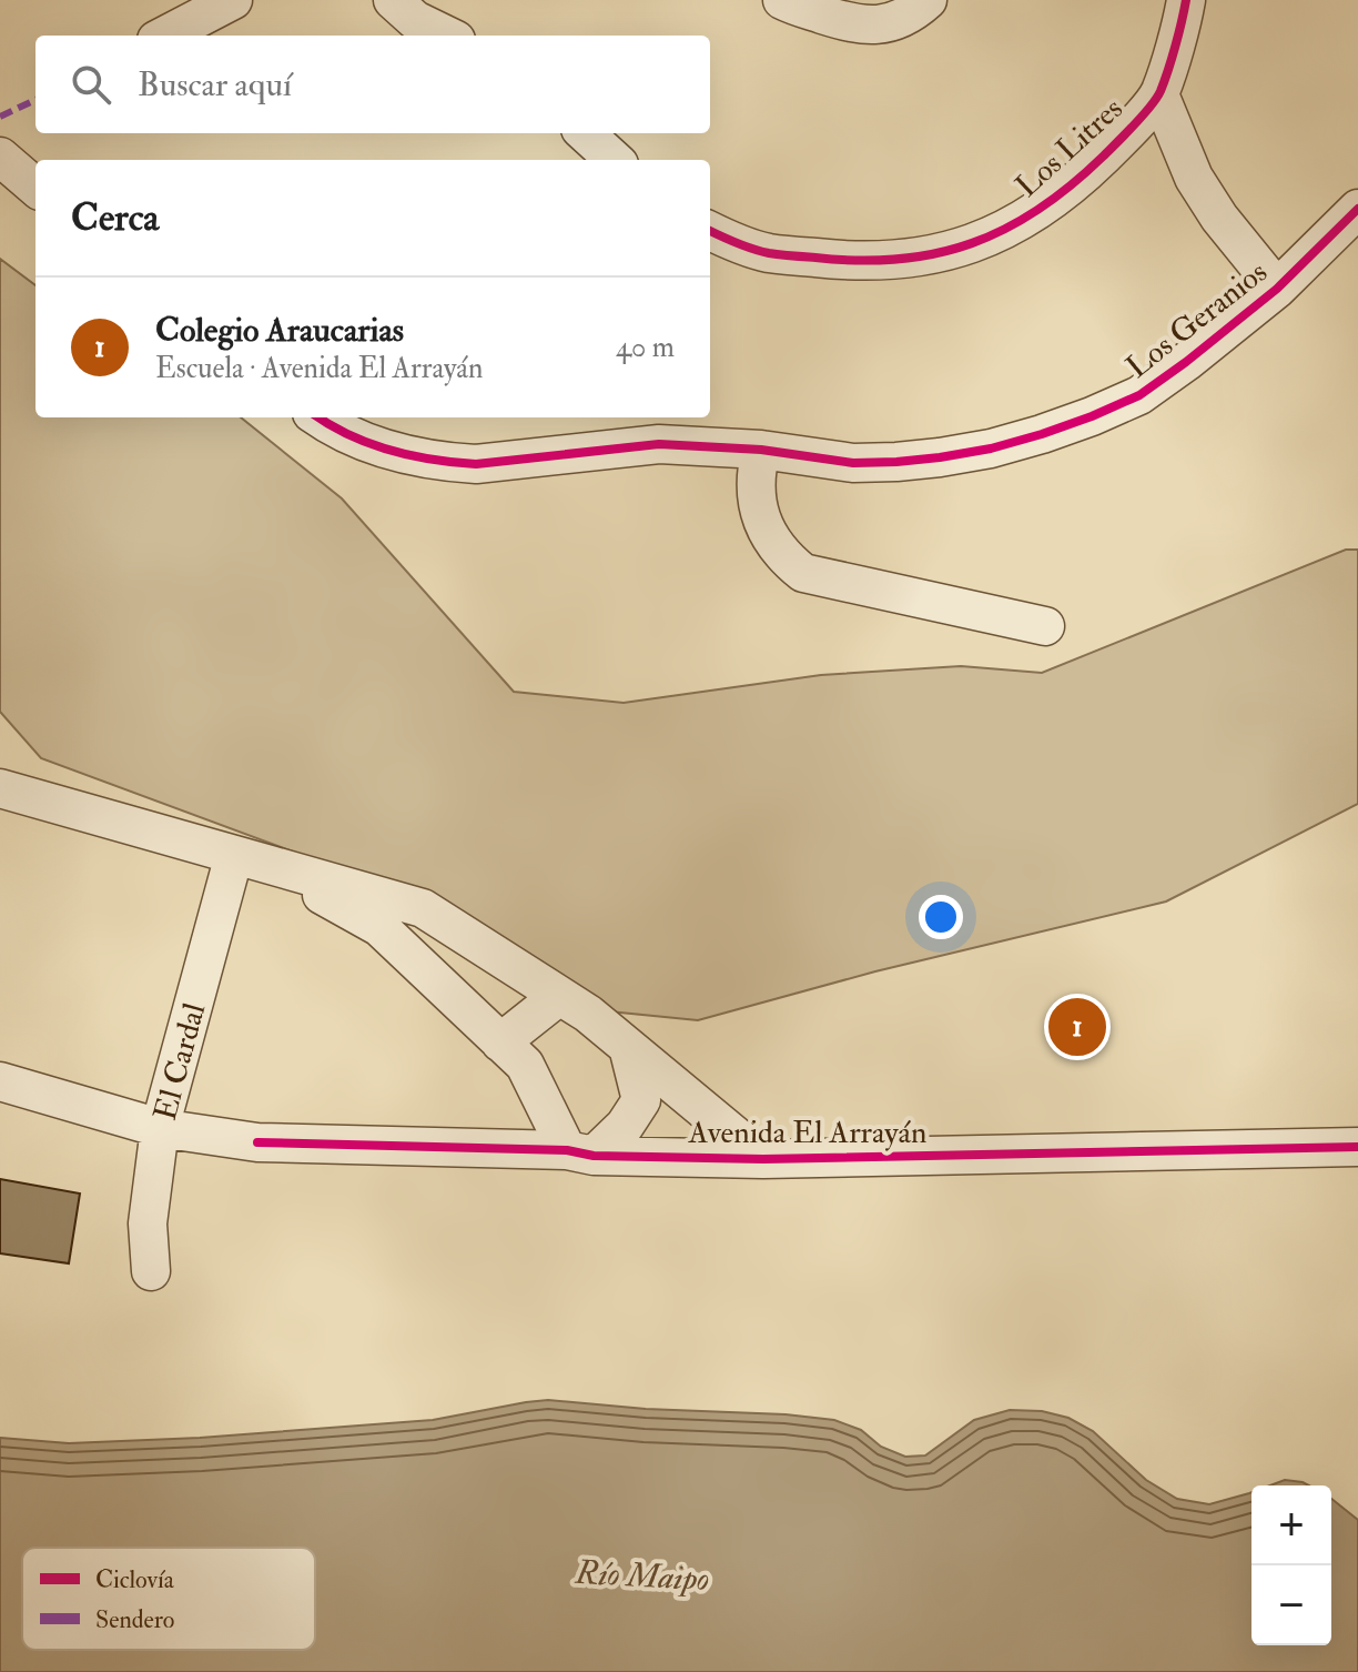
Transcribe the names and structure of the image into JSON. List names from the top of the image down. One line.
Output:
{"streets":{"street":["Los Litres","Los Geranios","El Cardal","Avenida El Arrayán"]},"crossings":[["El Cardal","Avenida El Arrayán"]],"water":["Río Maipo"],"legend":["Ciclovía","Sendero"],"page":{"search":"Buscar aquí","heading":"Cerca","list":[{"mark":"1","name":"Colegio Araucarias","note":"Escuela · Avenida El Arrayán","value":"40 m"}],"pins":"1","map_buttons":["+","−"]}}
